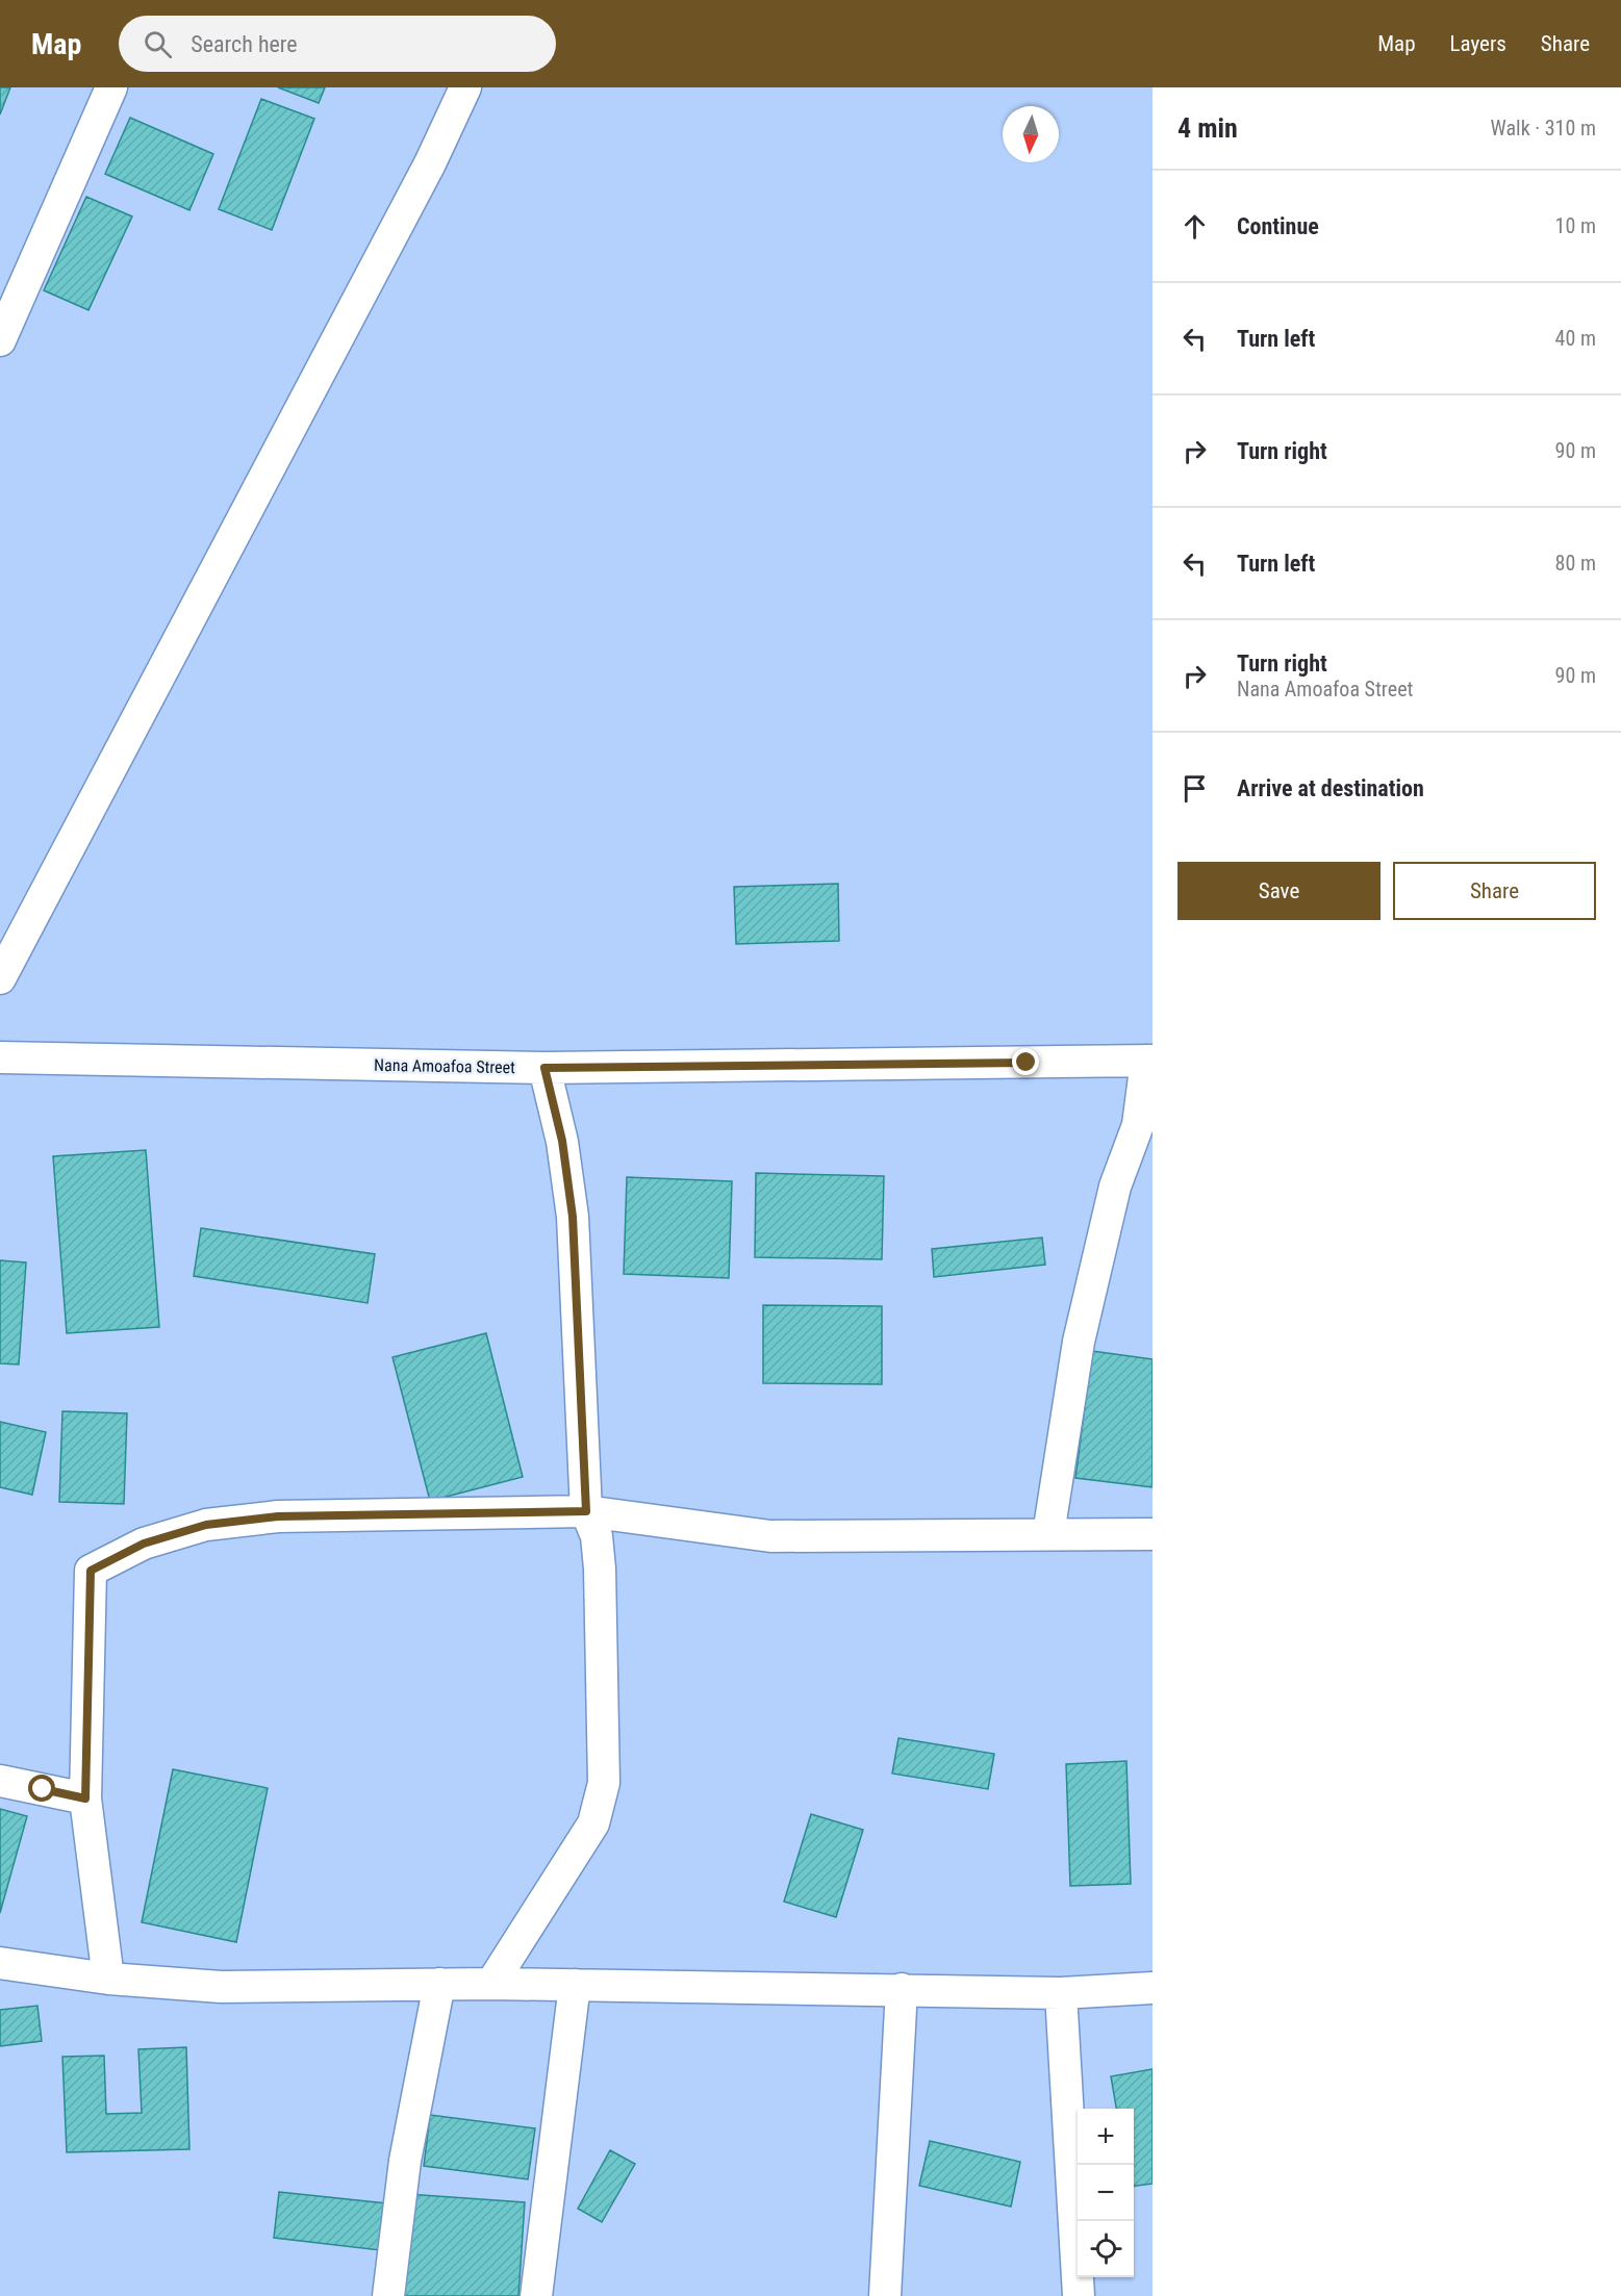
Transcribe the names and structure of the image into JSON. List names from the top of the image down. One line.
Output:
{"streets":{"street":["Nana Amoafoa Street"]},"north":"bottom","page":{"header":"Map","search":"Search here","nav":["Map","Layers","Share"],"heading":["4 min","Walk · 310 m"],"list":[["Continue","10 m"],["Turn left","40 m"],["Turn right","90 m"],["Turn left","80 m"],["Turn right","Nana Amoafoa Street","90 m"],"Arrive at destination"],"buttons":["Save","Share"],"map_buttons":["+","−"]}}
